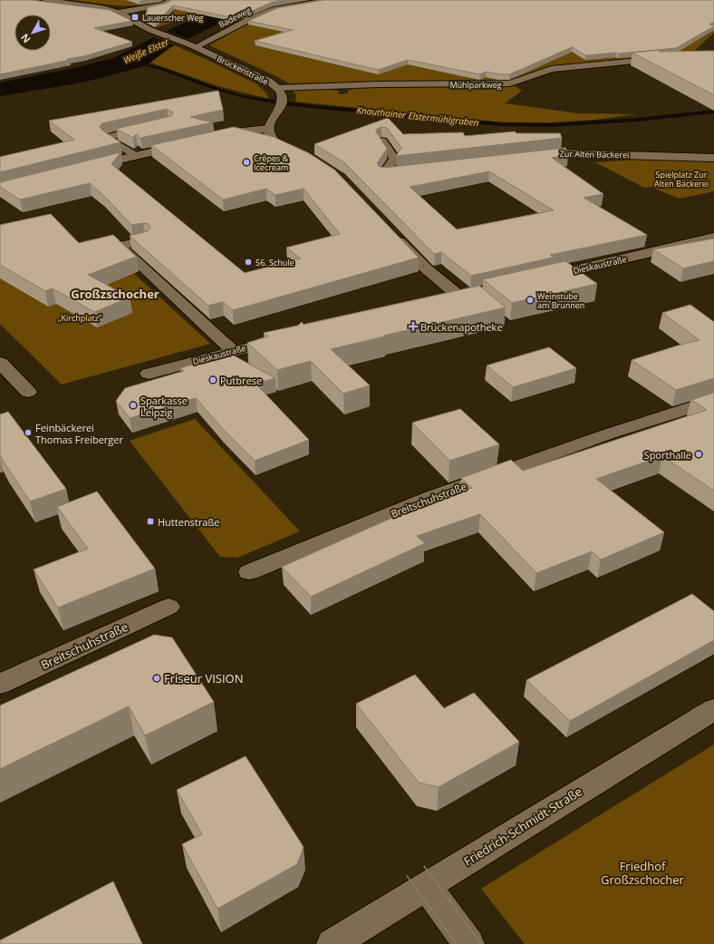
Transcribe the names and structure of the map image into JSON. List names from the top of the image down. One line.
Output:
{"streets":{"street":["Brückenstraße","Mühlparkweg","Zur Alten Bäckerei","Dieskaustraße","Breitschuhstraße","Friedrich-Schmidt-Straße"],"lane":["Badeweg"]},"crossings":[["Badeweg","Brückenstraße"],["Brückenstraße","Mühlparkweg"]],"districts":["Großzschocher"],"water":["Weiße Elster","Knauthainer Elstermühlgraben"],"parks":["Spielplatz Zur Alten Bäckerei","„Kirchplatz“","Friedhof Großzschocher"],"places":{"transit":["Lauerscher Weg","Huttenstraße"],"other":["Crêpes & Icecream","56. Schule","Weinstube am Brunnen","Putbrese","Sparkasse Leipzig","Feinbäckerei Thomas Freiberger","Sporthalle","Friseur VISION"],"health":["Brückenapotheke"]},"north":"bottom left"}
